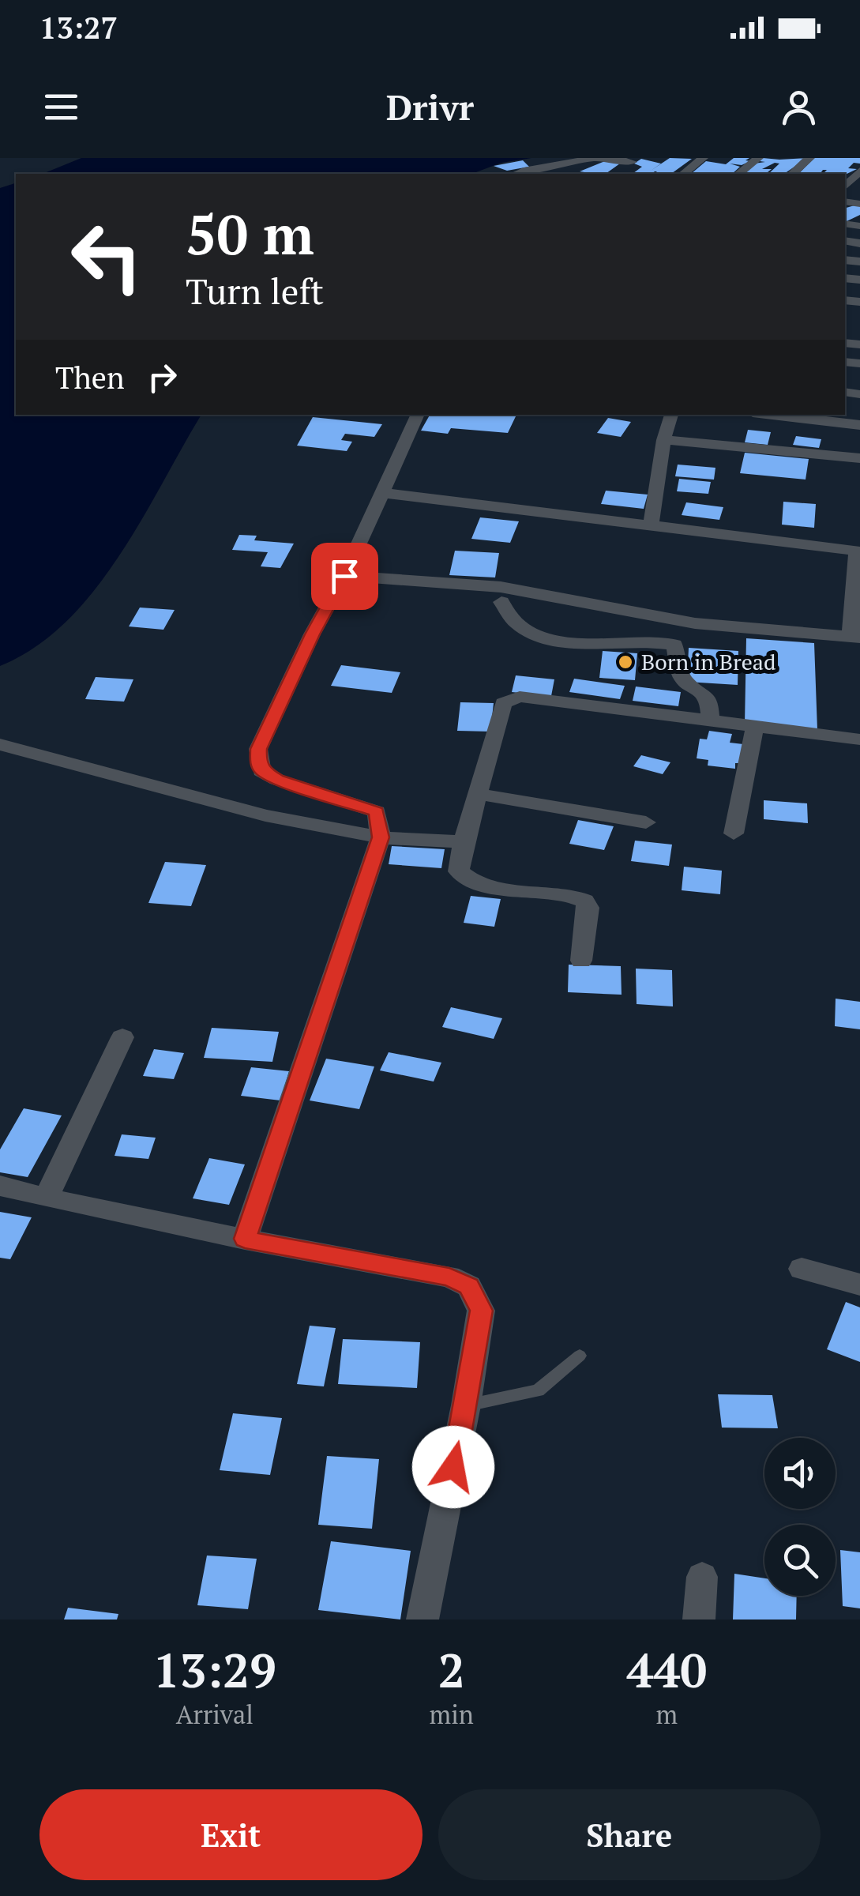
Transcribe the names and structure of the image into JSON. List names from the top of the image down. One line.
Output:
{"places":["Born in Bread"],"page":{"status":"13:27","header":"Drivr","turn":["50 m","Turn left"],"then":"Then","eta":["13:29","Arrival","2","min","440","m"],"buttons":["Exit","Share"]}}
